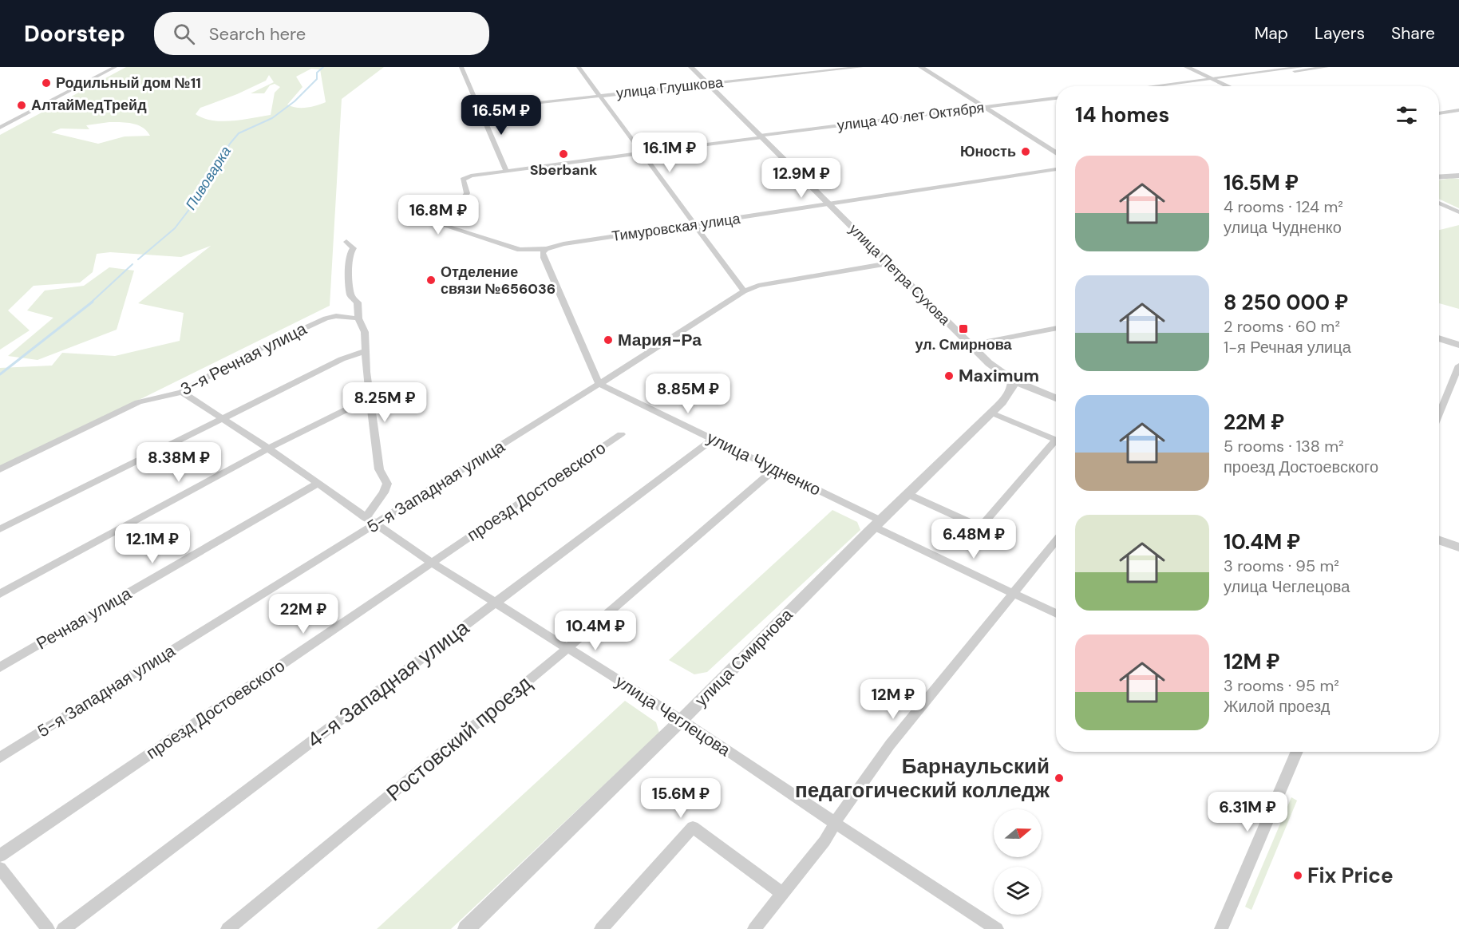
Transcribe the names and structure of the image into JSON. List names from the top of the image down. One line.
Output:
{"streets":{"street":["улица Глушкова","улица 40 лет Октября","Тимуровская улица","улица Петра Сухова","3-я Речная улица","улица Чудненко","5-я Западная улица","проезд Достоевского","Речная улица","улица Смирнова","4-я Западная улица","улица Чеглецова","Ростовский проезд"]},"crossings":[["улица Глушкова","улица Петра Сухова"],["улица 40 лет Октября","Тимуровская улица"],["улица 40 лет Октября","улица Петра Сухова"],["Тимуровская улица","улица Петра Сухова"],["улица Петра Сухова","5-я Западная улица"],["улица Петра Сухова","улица Смирнова"],["3-я Речная улица","улица Чеглецова"],["улица Чудненко","5-я Западная улица"],["улица Чудненко","улица Смирнова"],["улица Чудненко","4-я Западная улица"],["улица Чудненко","Ростовский проезд"],["5-я Западная улица","улица Чеглецова"],["проезд Достоевского","улица Чеглецова"],["Речная улица","улица Чеглецова"],["улица Смирнова","улица Чеглецова"],["4-я Западная улица","улица Чеглецова"],["улица Чеглецова","Ростовский проезд"]],"water":["Пивоварка"],"places":{"other":["Родильный дом №11","АлтайМедТрейд","Юность","Sberbank","Отделение связи №656036","Мария-Ра","Maximum","Барнаульский педагогический колледж","Fix Price"],"transit":["ул. Смирнова"]},"north":"right","page":{"header":"Doorstep","search":"Search here","nav":["Map","Layers","Share"],"heading":"14 homes","price":["16.5M ₽","16.1M ₽","12.9M ₽","16.8M ₽","8.85M ₽","8.25M ₽","8.38M ₽","6.48M ₽","12.1M ₽","22M ₽","10.4M ₽","12M ₽","15.6M ₽","6.31M ₽"],"list":[{"name":"16.5M ₽","note":"4 rooms · 124 m² · улица Чудненко"},{"name":"8 250 000 ₽","note":"2 rooms · 60 m² · 1-я Речная улица"},{"name":"22M ₽","note":"5 rooms · 138 m² · проезд Достоевского"},{"name":"10.4M ₽","note":"3 rooms · 95 m² · улица Чеглецова"},{"name":"12M ₽","note":"3 rooms · 95 m² · Жилой проезд"}]}}
